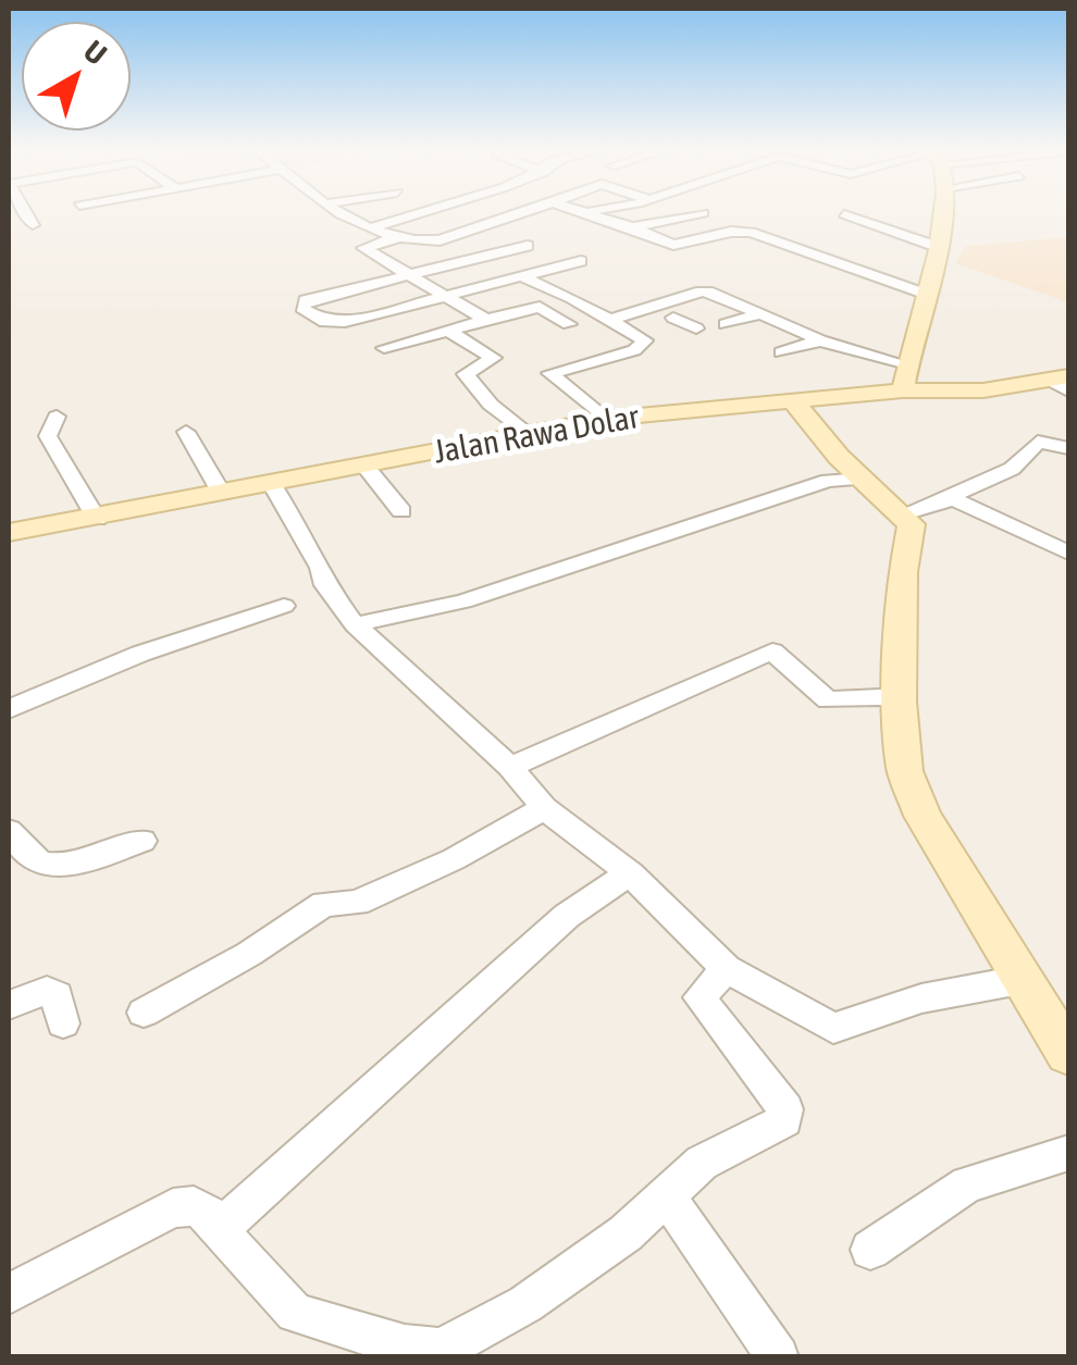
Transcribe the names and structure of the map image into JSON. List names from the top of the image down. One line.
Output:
{"streets":{"street":["Jalan Rawa Dolar"]},"north":"top right"}
